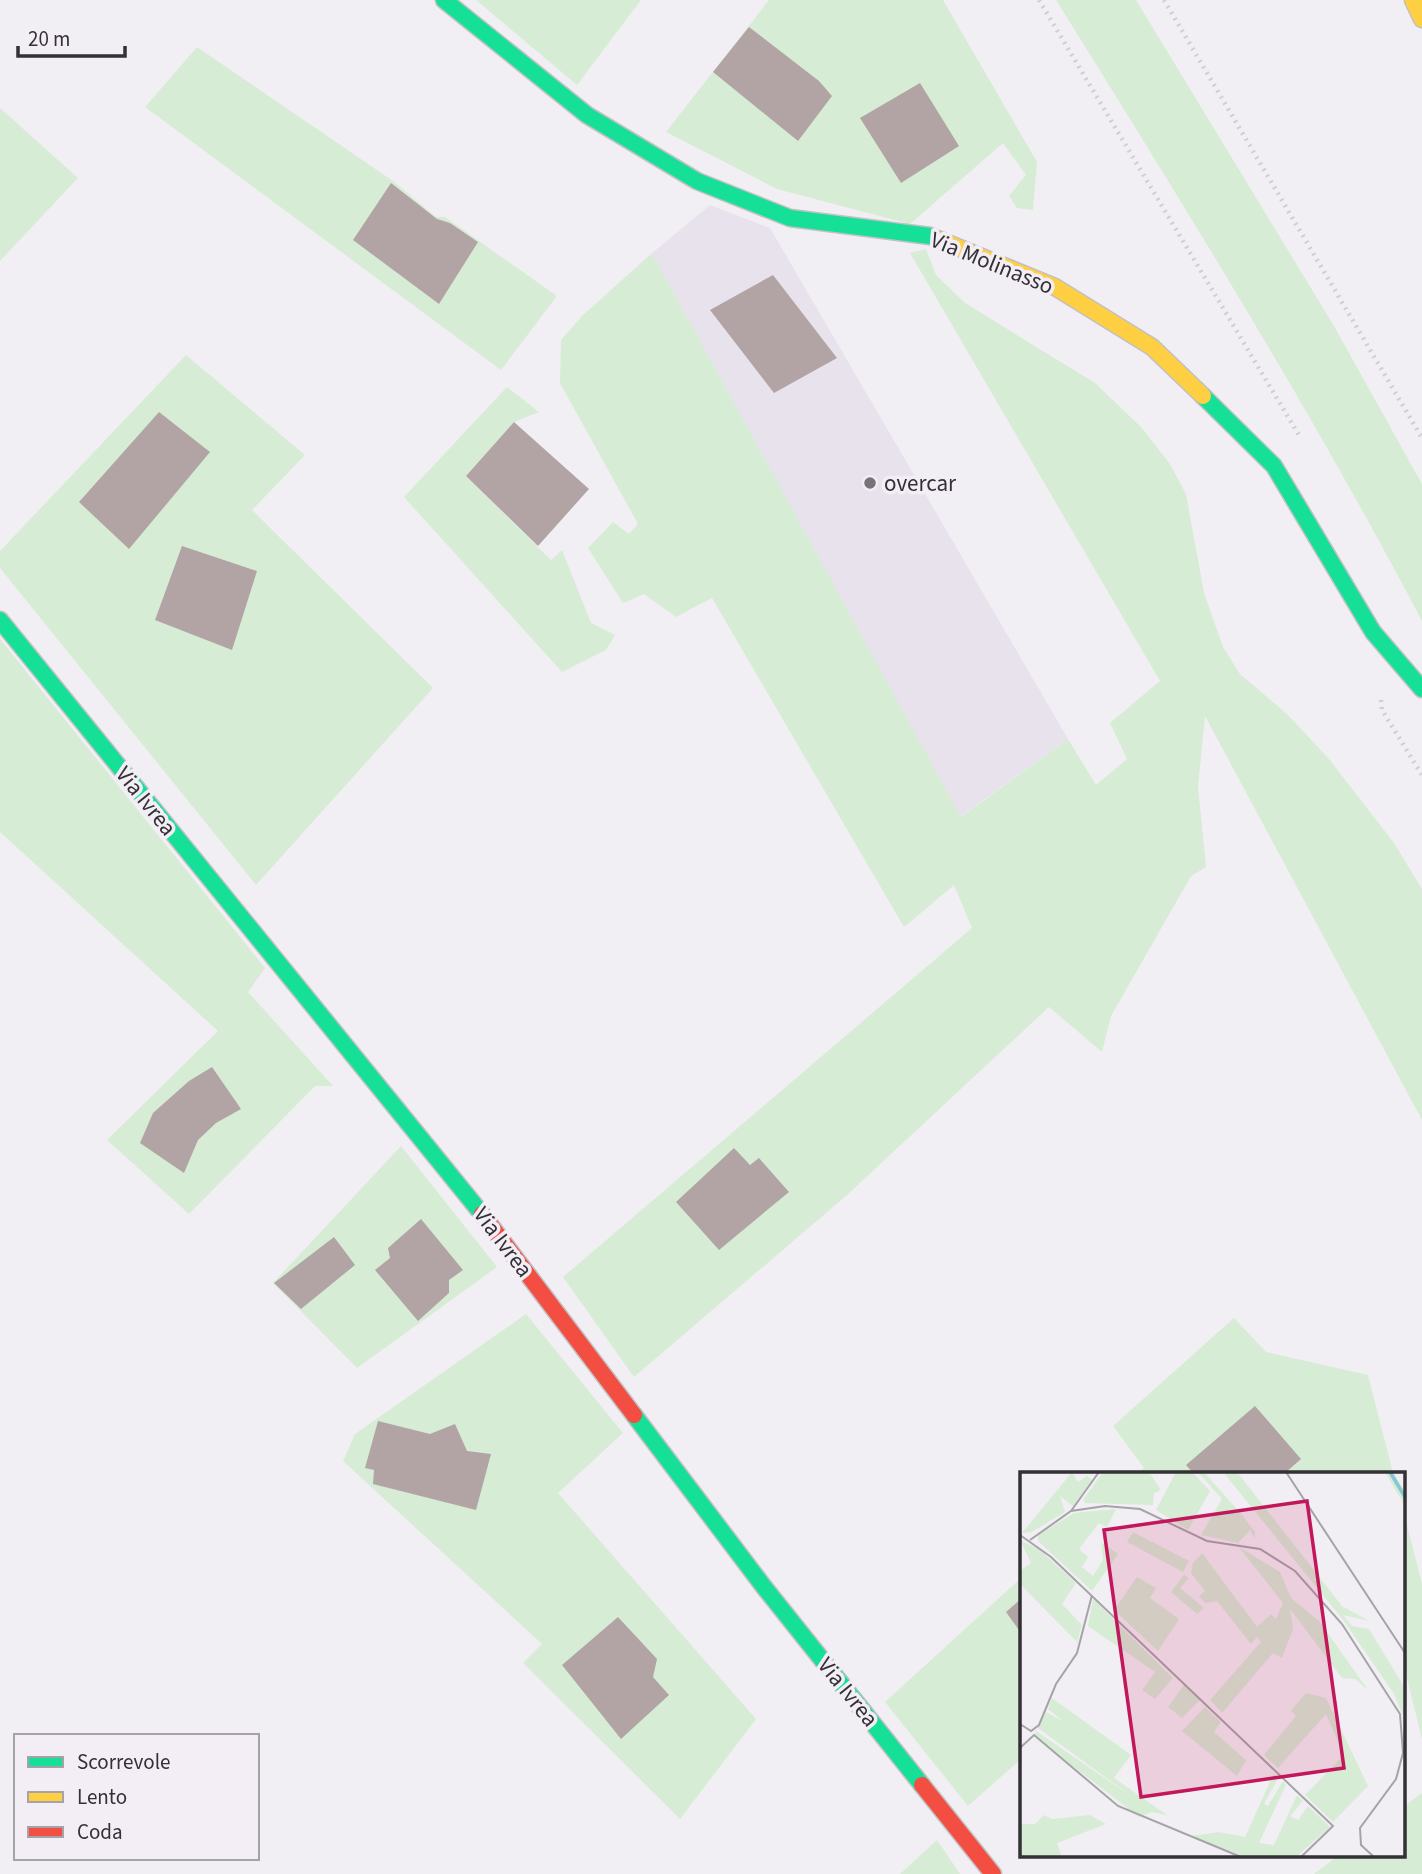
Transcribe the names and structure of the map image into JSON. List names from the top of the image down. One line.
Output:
{"streets":{"street":["Via Molinasso","Via Ivrea"]},"places":["overcar"],"legend":["Scorrevole","Lento","Coda"],"scale_bar":"20 m"}
